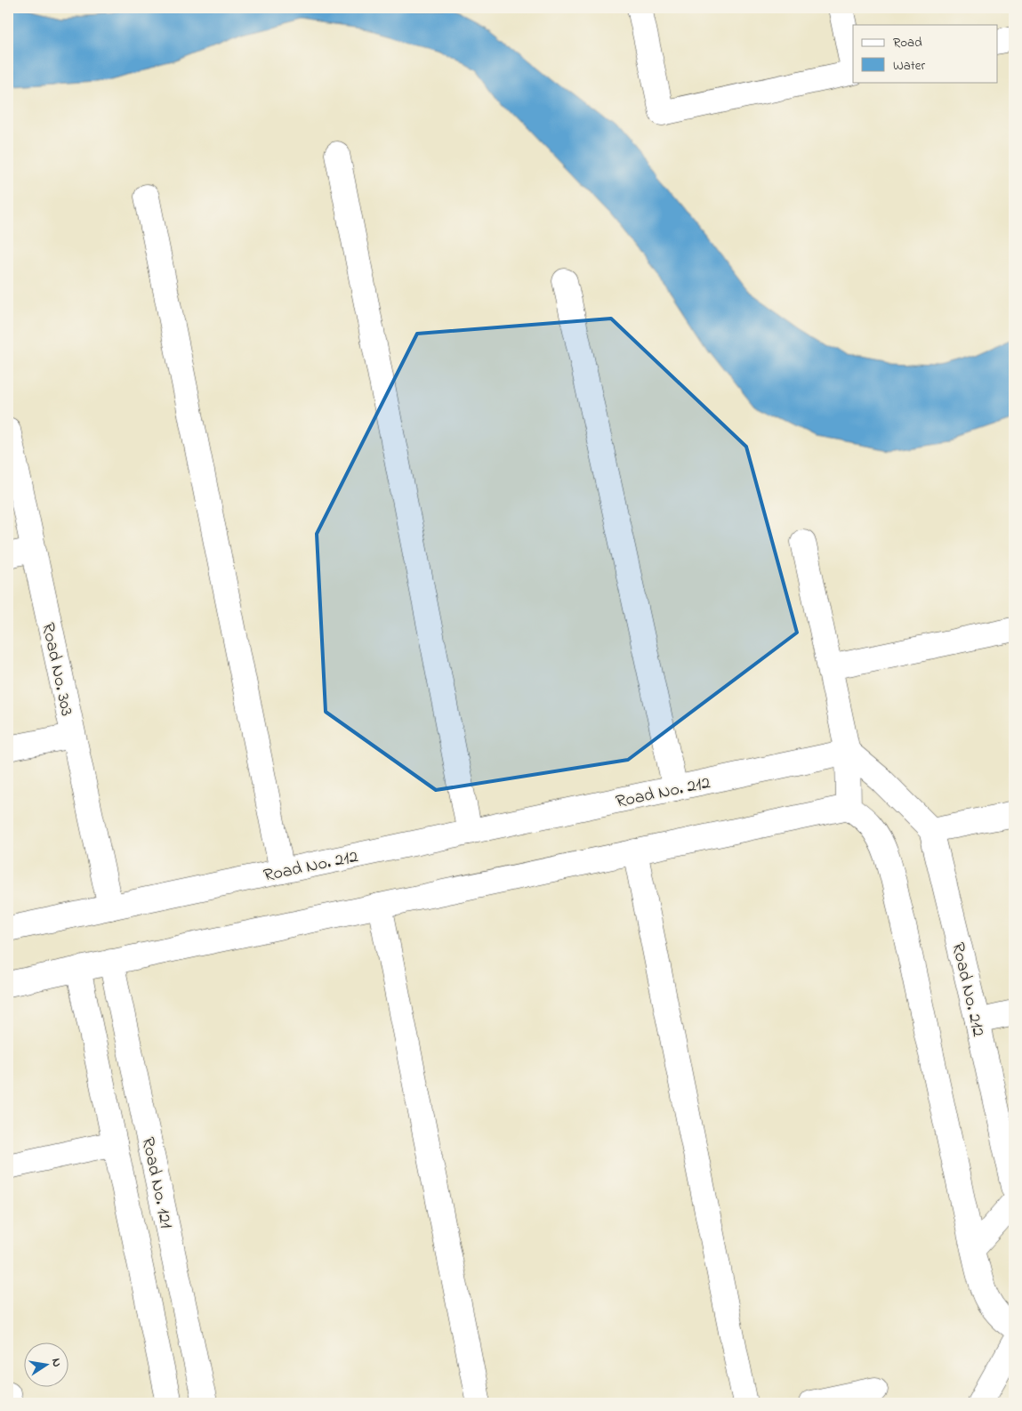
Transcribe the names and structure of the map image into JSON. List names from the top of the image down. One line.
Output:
{"streets":{"street":["Road No. 303","Road No. 212","Road No. 121"]},"crossings":[["Road No. 303","Road No. 212"]],"legend":["Road","Water"],"north":"right"}
